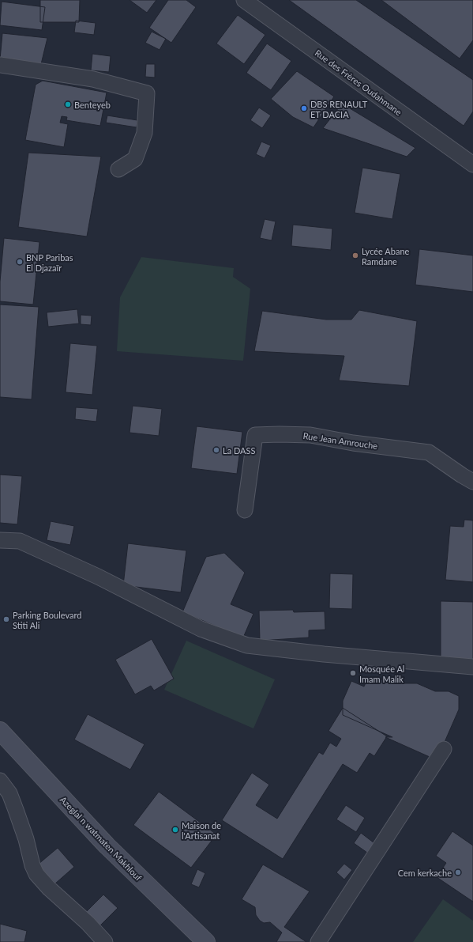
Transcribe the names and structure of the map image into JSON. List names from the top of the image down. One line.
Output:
{"streets":{"main road":["Azeglal n watmaten Makhlouf"],"street":["Rue des Frères Oudahmane","Rue Jean Amrouche"]},"places":["Benteyeb","DBS RENAULT ET DACIA","Lycée Abane Ramdane","BNP Paribas El Djazaïr","La DASS","Parking Boulevard Stiti Ali","Mosquée Al Imam Malik","Maison de l'Artisanat","Cem kerkache"]}
